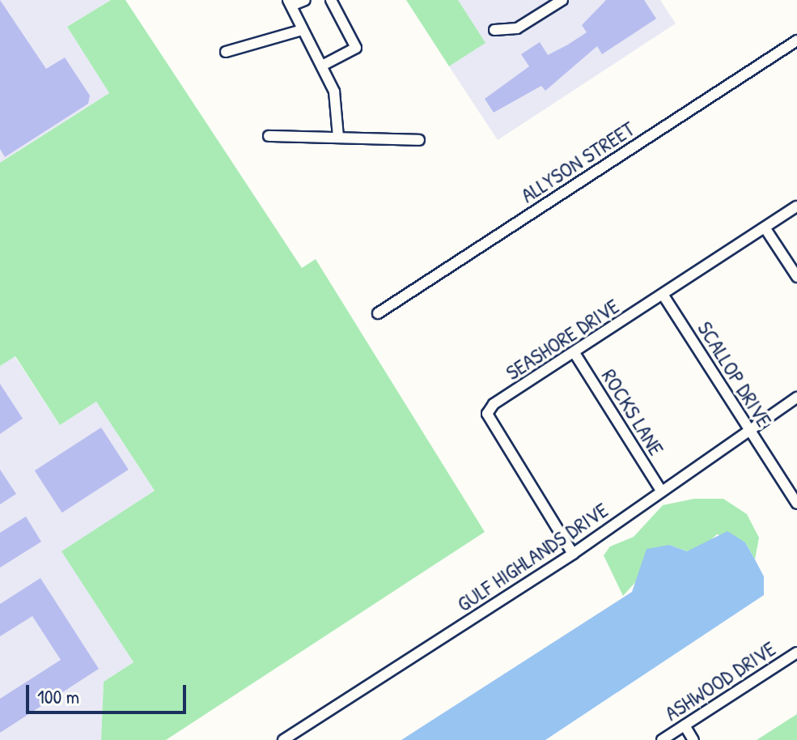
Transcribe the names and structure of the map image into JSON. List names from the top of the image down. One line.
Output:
{"streets":{"street":["ALLYSON STREET","SEASHORE DRIVE","SCALLOP DRIVE","ROCKS LANE","GULF HIGHLANDS DRIVE","ASHWOOD DRIVE"]},"crossings":[["SEASHORE DRIVE","SCALLOP DRIVE"],["SEASHORE DRIVE","ROCKS LANE"],["SEASHORE DRIVE","GULF HIGHLANDS DRIVE"],["SCALLOP DRIVE","GULF HIGHLANDS DRIVE"],["ROCKS LANE","GULF HIGHLANDS DRIVE"]],"scale_bar":"100 m"}
